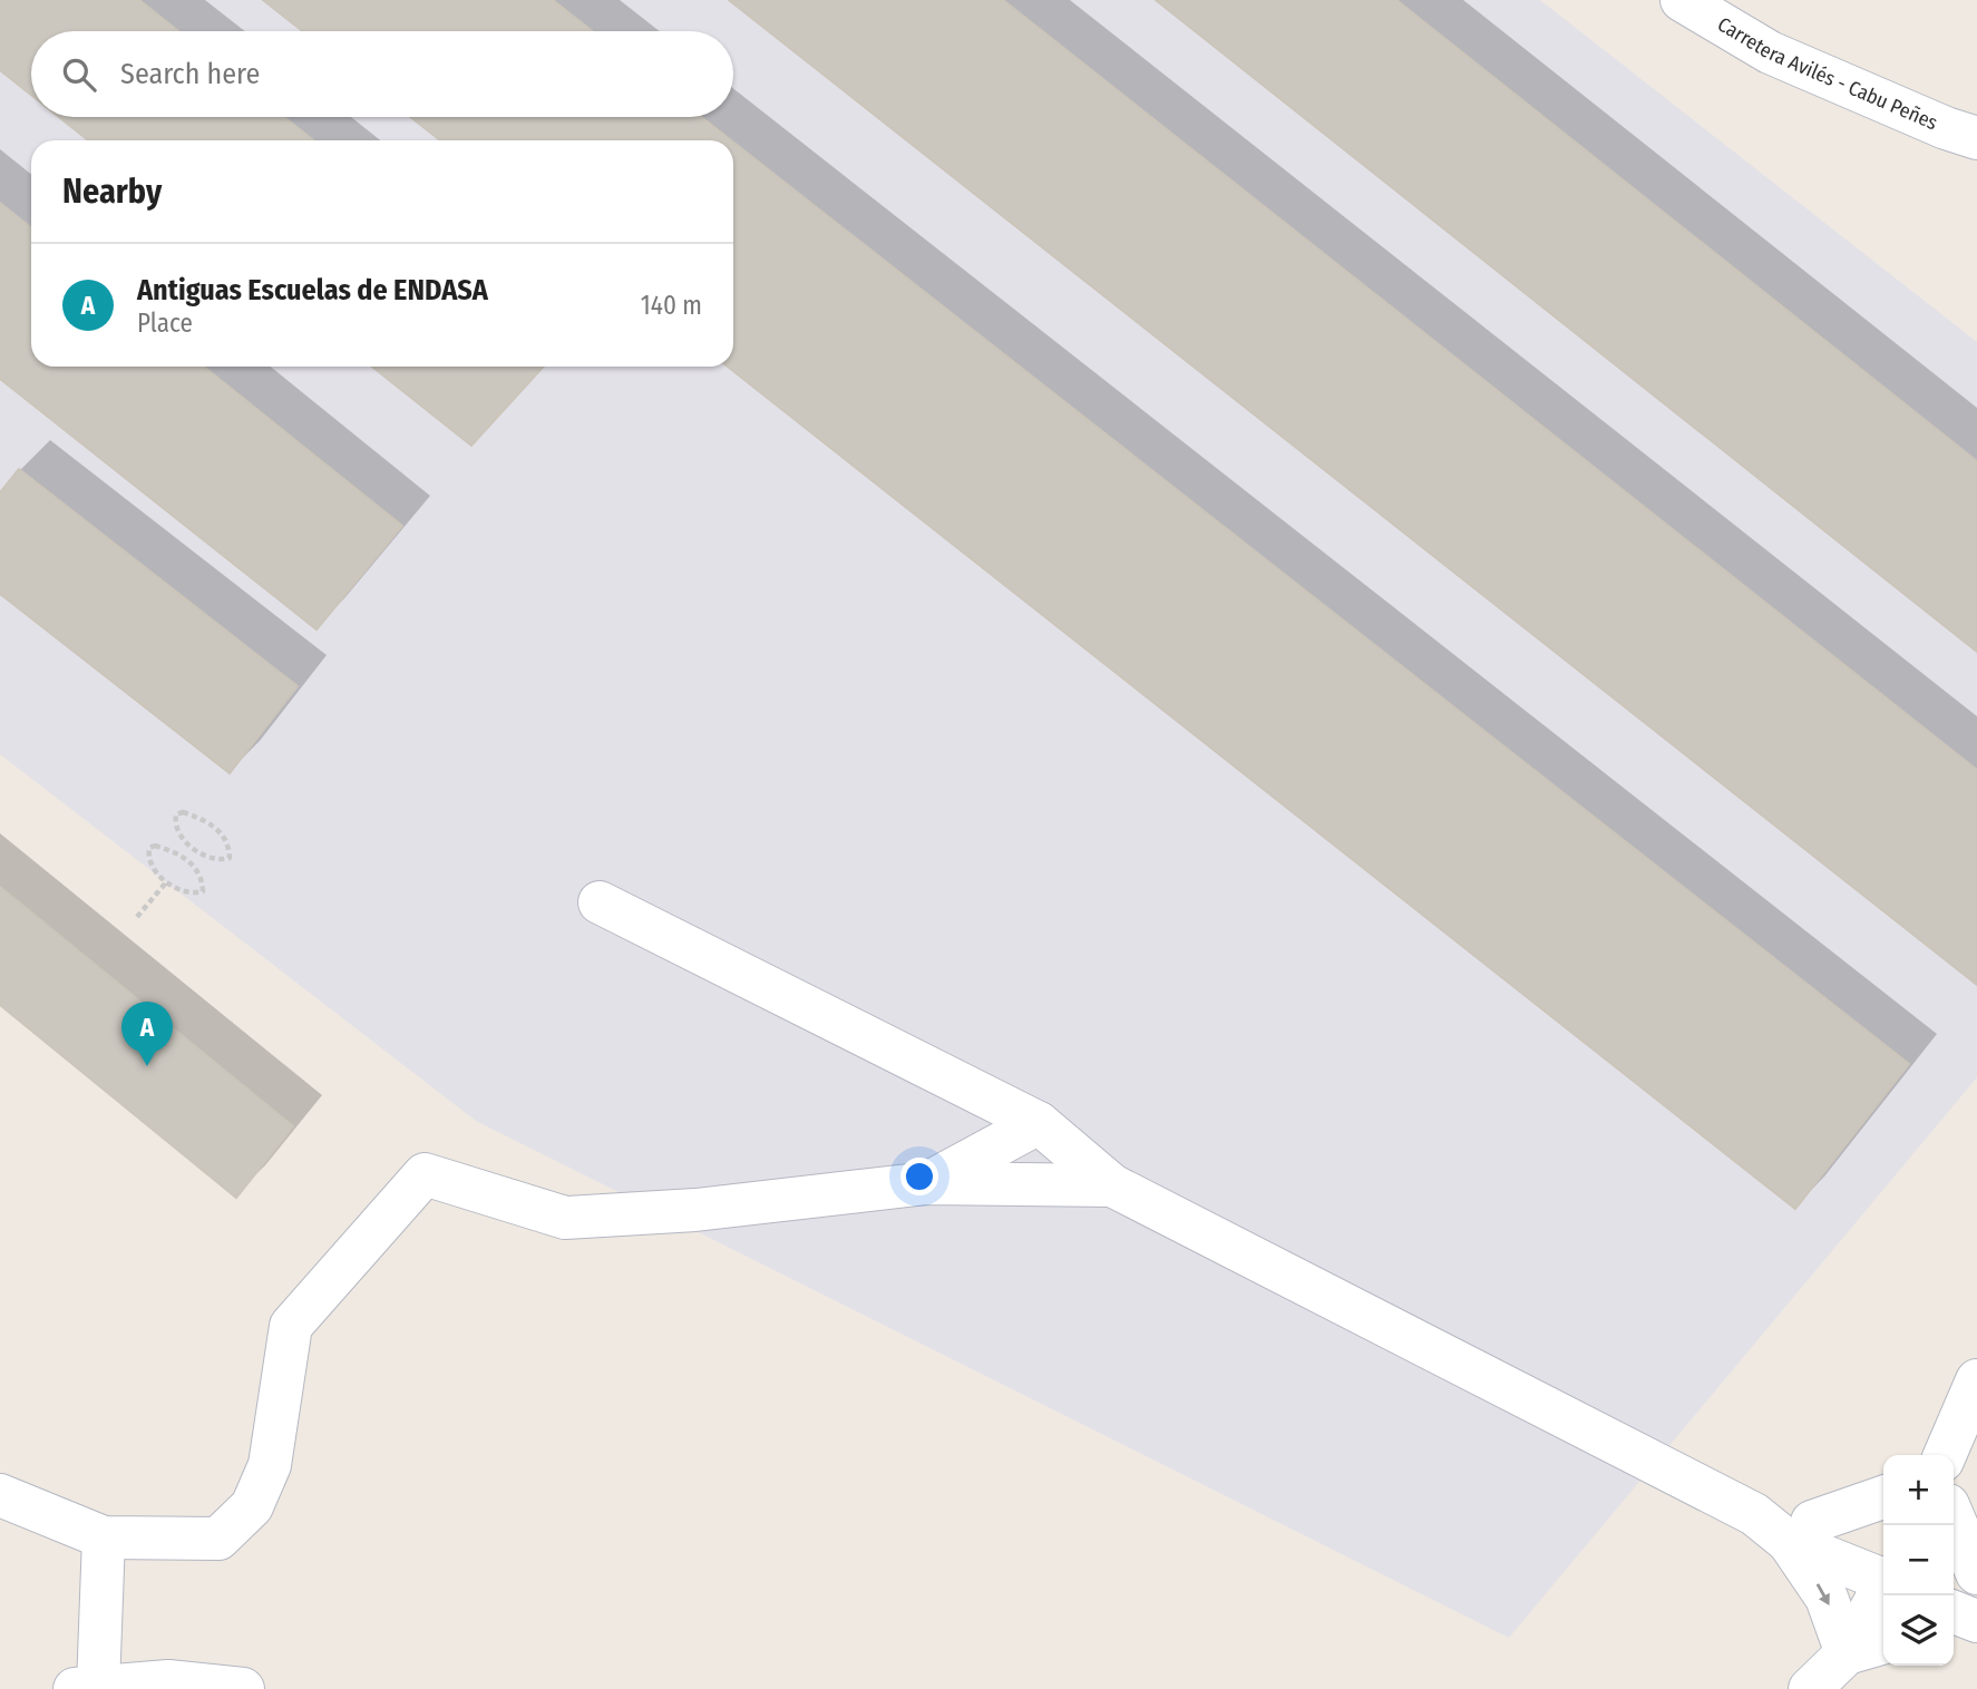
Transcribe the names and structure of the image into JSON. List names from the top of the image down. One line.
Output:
{"streets":{"street":["Carretera Avilés - Cabu Peñes"]},"page":{"search":"Search here","heading":"Nearby","list":[{"mark":"A","name":"Antiguas Escuelas de ENDASA","note":"Place","value":"140 m"}],"pins":"A","map_buttons":["+","−"]}}
